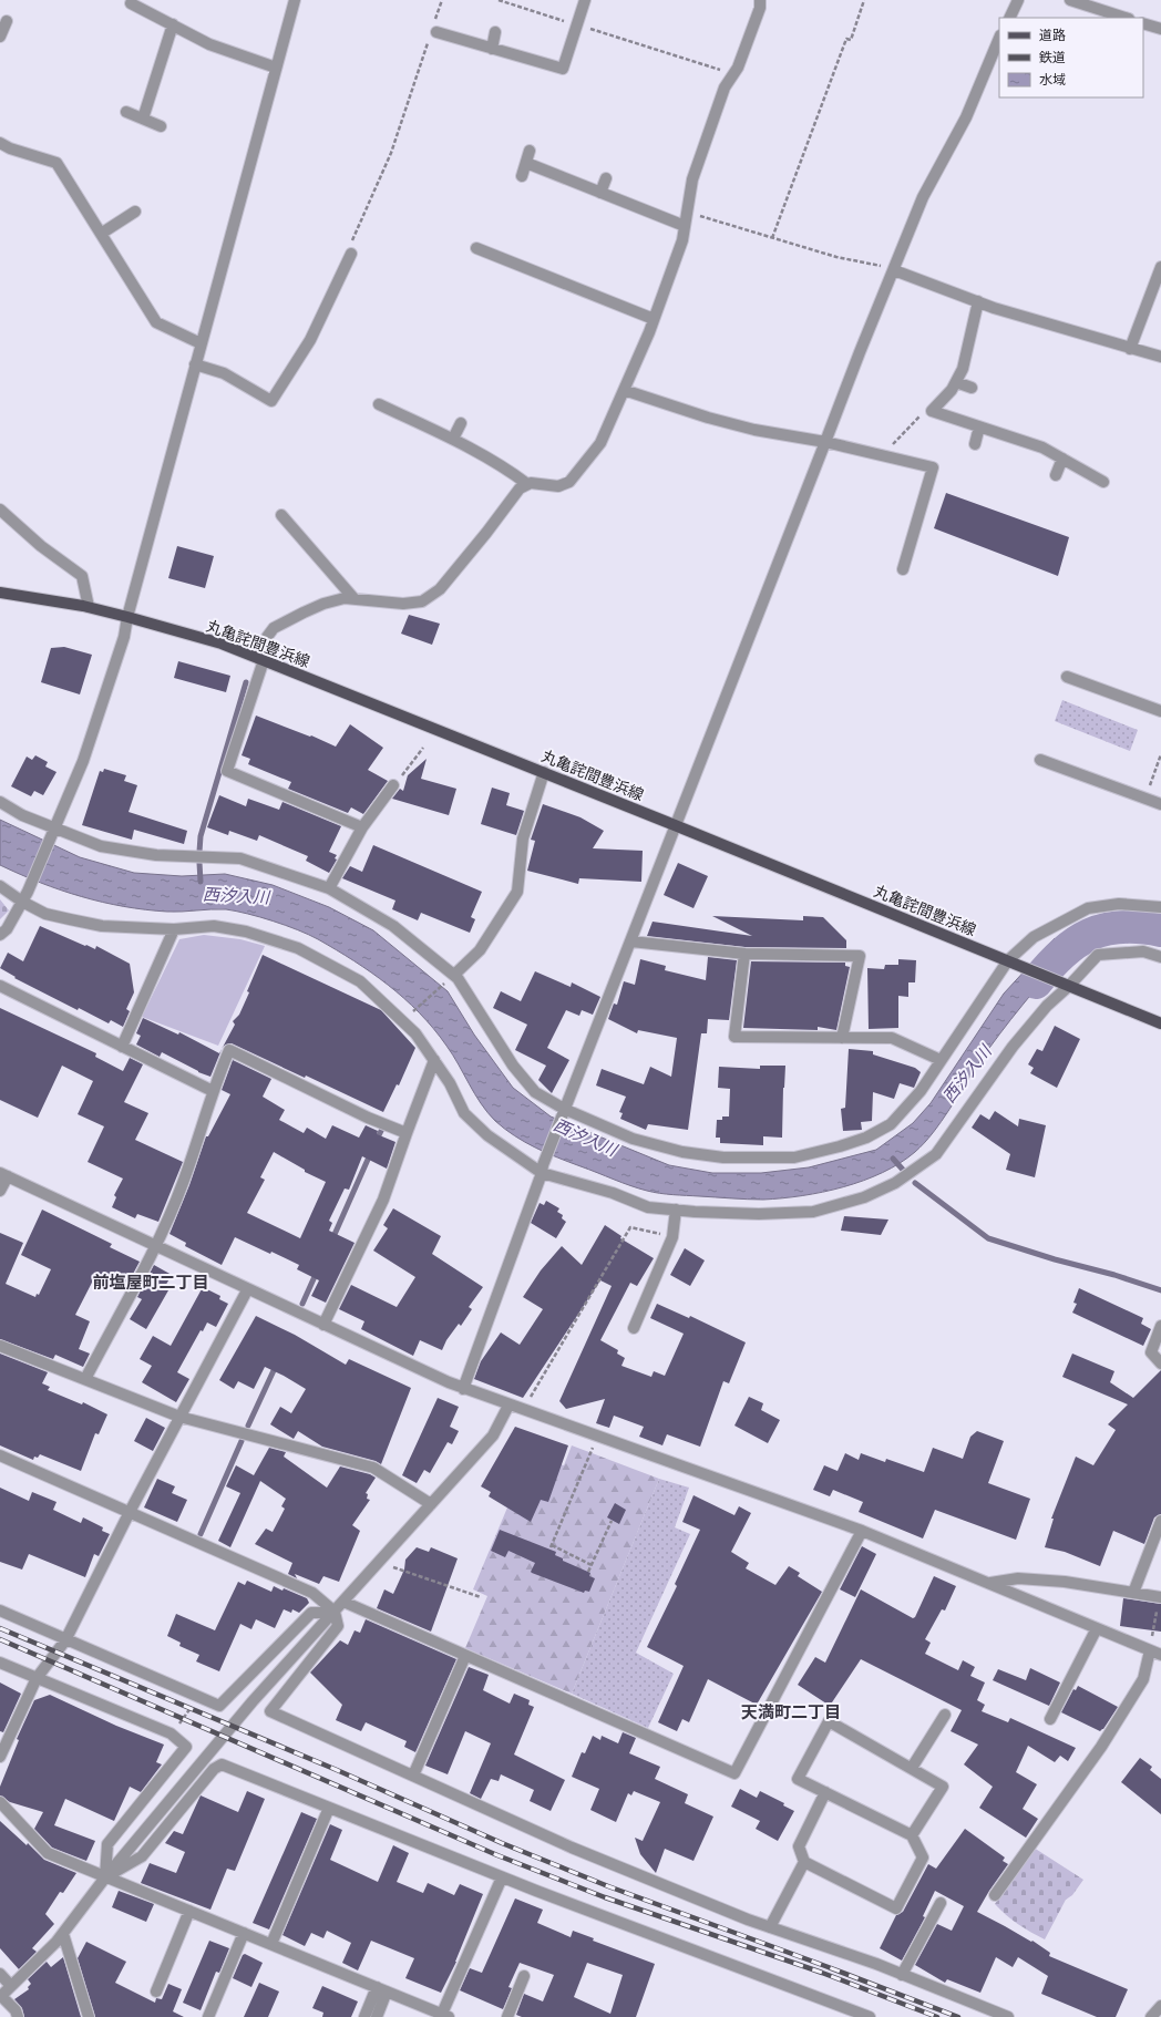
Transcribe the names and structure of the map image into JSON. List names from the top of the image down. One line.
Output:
{"streets":{"main road":["丸亀詫間豊浜線"]},"districts":["前塩屋町二丁目","天満町二丁目"],"water":["西汐入川"],"legend":["道路","鉄道","水域"]}
